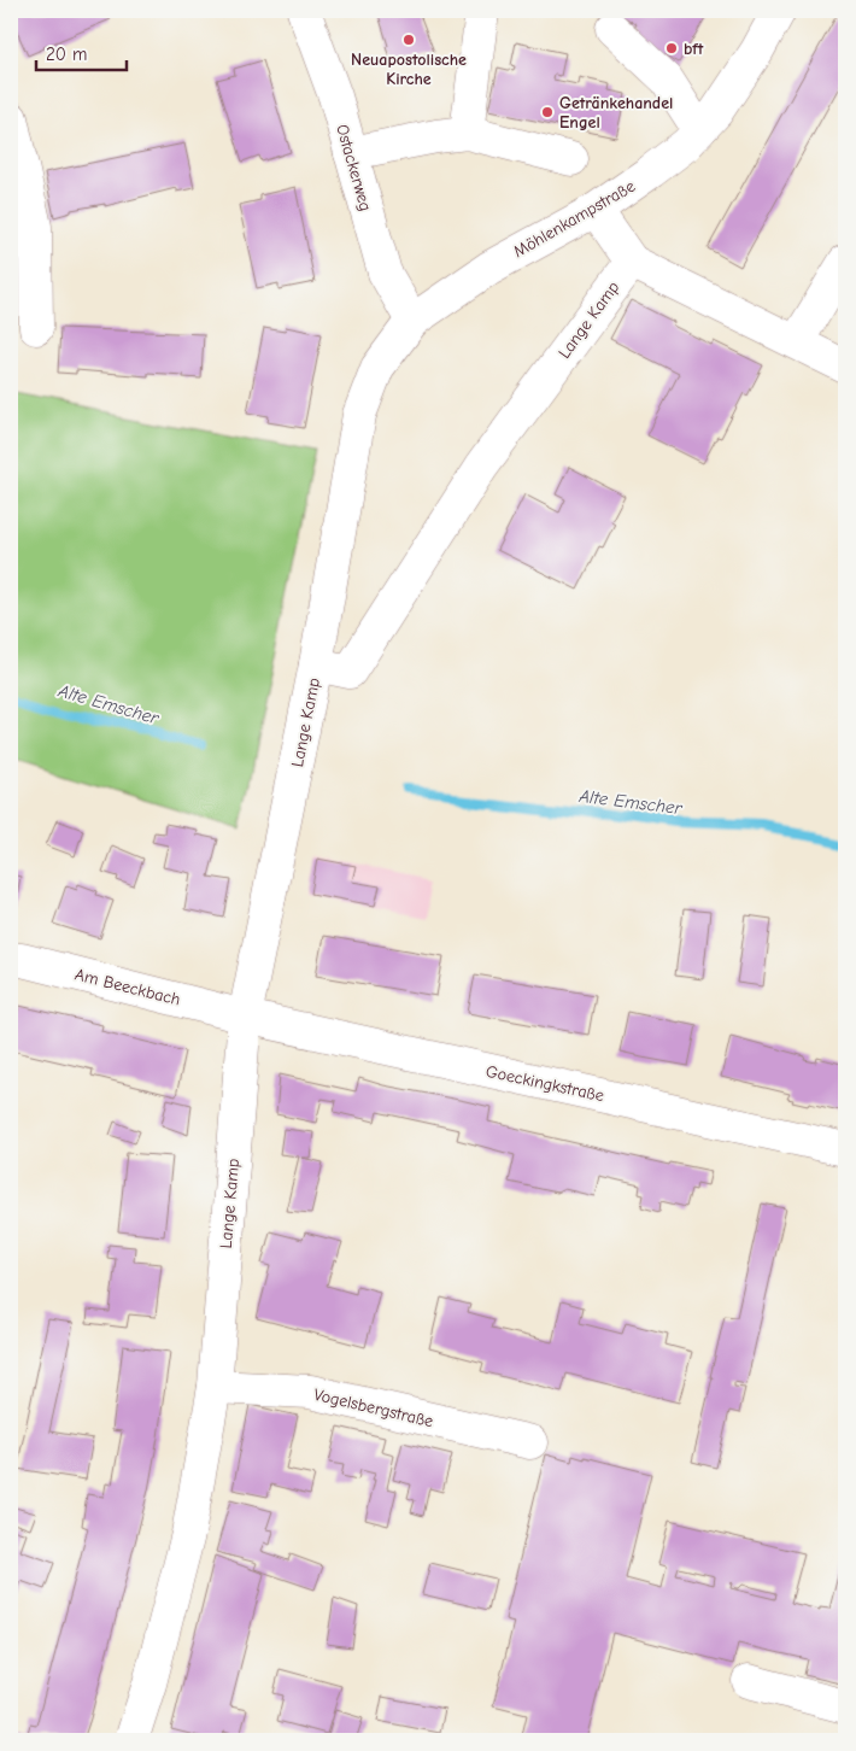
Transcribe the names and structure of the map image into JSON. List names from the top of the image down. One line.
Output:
{"streets":{"street":["Ostackerweg","Möhlenkampstraße","Lange Kamp","Am Beeckbach","Goeckingkstraße","Vogelsbergstraße"]},"crossings":[["Ostackerweg","Möhlenkampstraße"],["Ostackerweg","Lange Kamp"],["Möhlenkampstraße","Lange Kamp"],["Lange Kamp","Am Beeckbach"],["Lange Kamp","Goeckingkstraße"],["Lange Kamp","Vogelsbergstraße"],["Am Beeckbach","Goeckingkstraße"]],"water":["Alte Emscher"],"places":["Neuapostolische Kirche","bft","Getränkehandel Engel"],"scale_bar":"20 m"}
